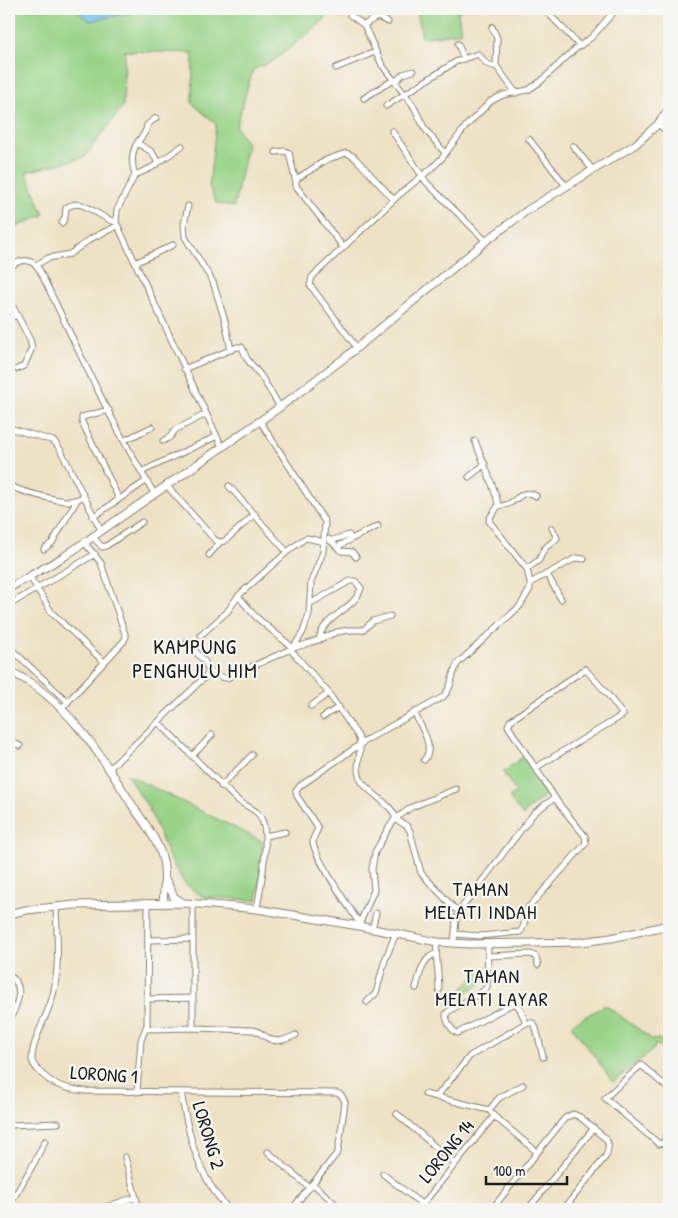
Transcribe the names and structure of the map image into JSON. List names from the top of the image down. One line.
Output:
{"streets":{"street":["LORONG 1","LORONG 2","LORONG 14"]},"crossings":[["LORONG 1","LORONG 2"]],"districts":["KAMPUNG PENGHULU HIM","TAMAN MELATI INDAH","TAMAN MELATI LAYAR"],"scale_bar":"100 m"}
